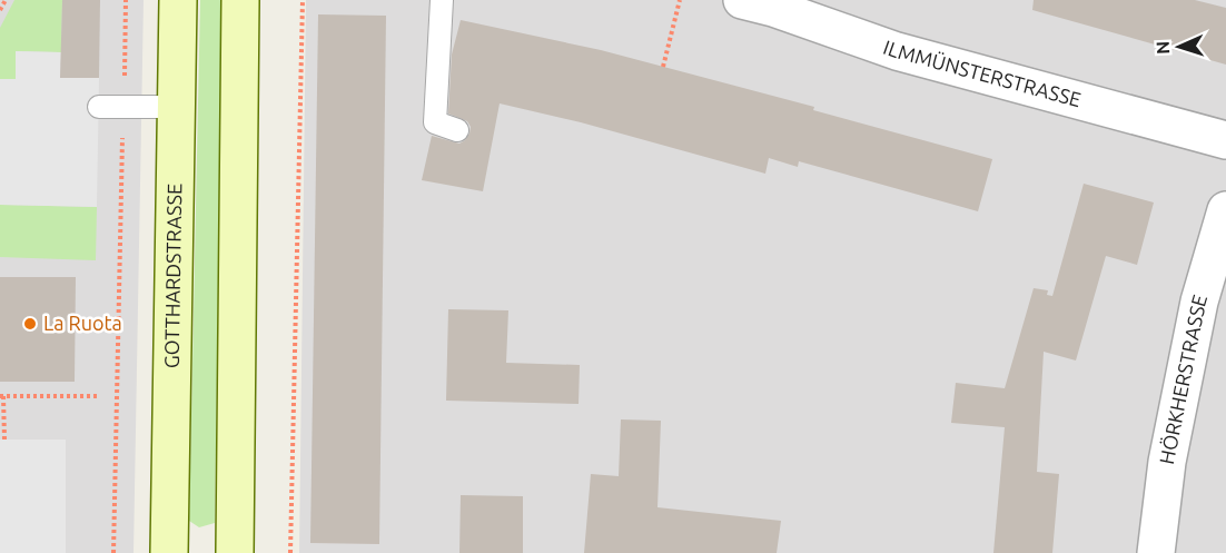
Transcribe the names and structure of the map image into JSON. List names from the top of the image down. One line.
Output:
{"streets":{"main road":["GOTTHARDSTRASSE"],"street":["ILMMÜNSTERSTRASSE","HÖRKHERSTRASSE"]},"places":["La Ruota"],"north":"left"}
